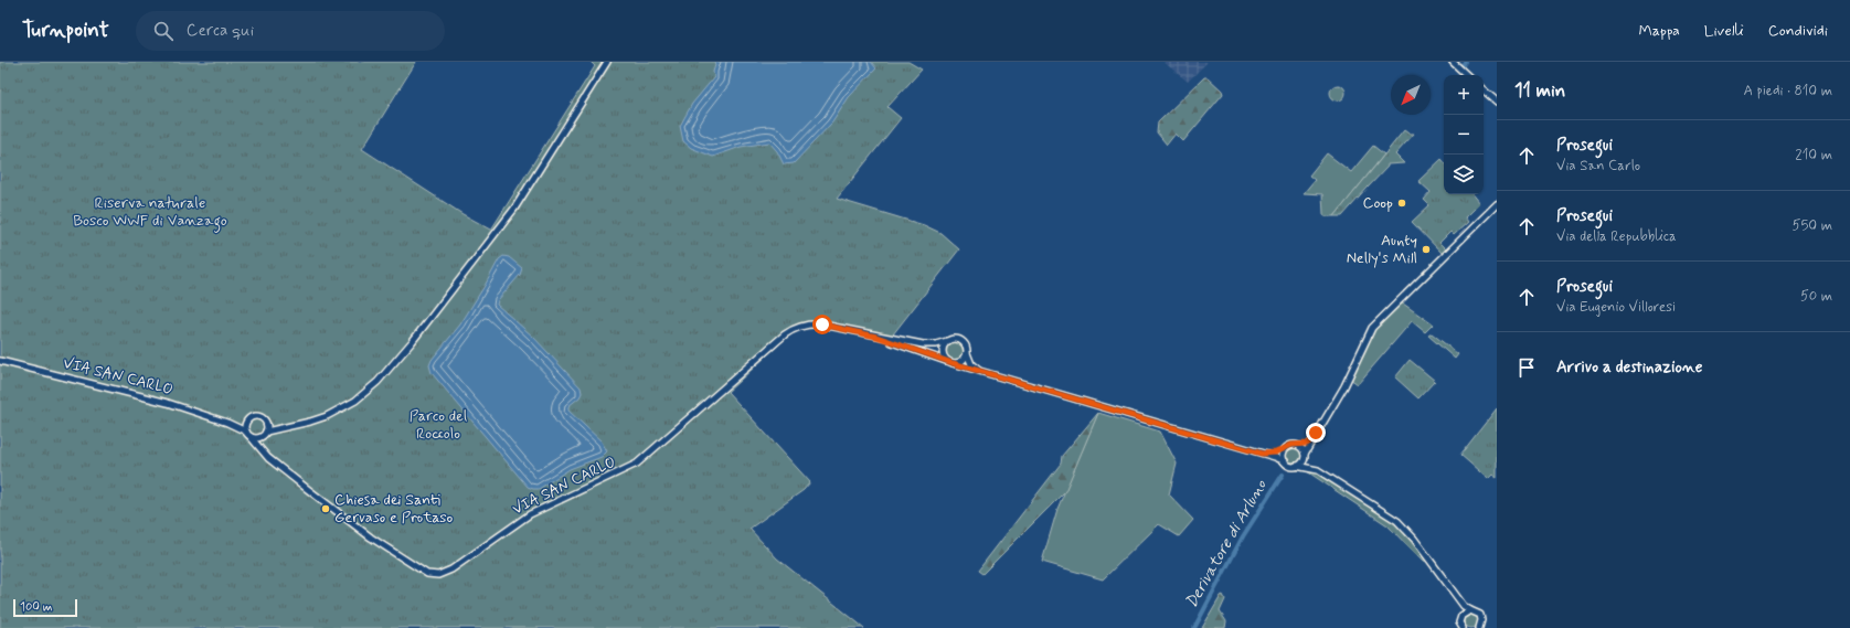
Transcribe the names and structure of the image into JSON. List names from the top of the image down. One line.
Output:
{"streets":{"street":["VIA SAN CARLO"]},"water":["Derivatore di Arluno"],"parks":["Riserva naturale Bosco WWF di Vanzago","Parco del Roccolo"],"places":["Coop","Aunty Nelly's Mill","Chiesa dei Santi Gervaso e Protaso"],"scale_bar":"100 m","north":"bottom left","page":{"header":"Turnpoint","search":"Cerca qui","nav":["Mappa","Livelli","Condividi"],"heading":["11 min","A piedi · 810 m"],"map_buttons":["+","−"],"list":[["Prosegui","Via San Carlo","210 m"],["Prosegui","Via della Repubblica","550 m"],["Prosegui","Via Eugenio Villoresi","50 m"],"Arrivo a destinazione"],"scale":"100 m"}}
